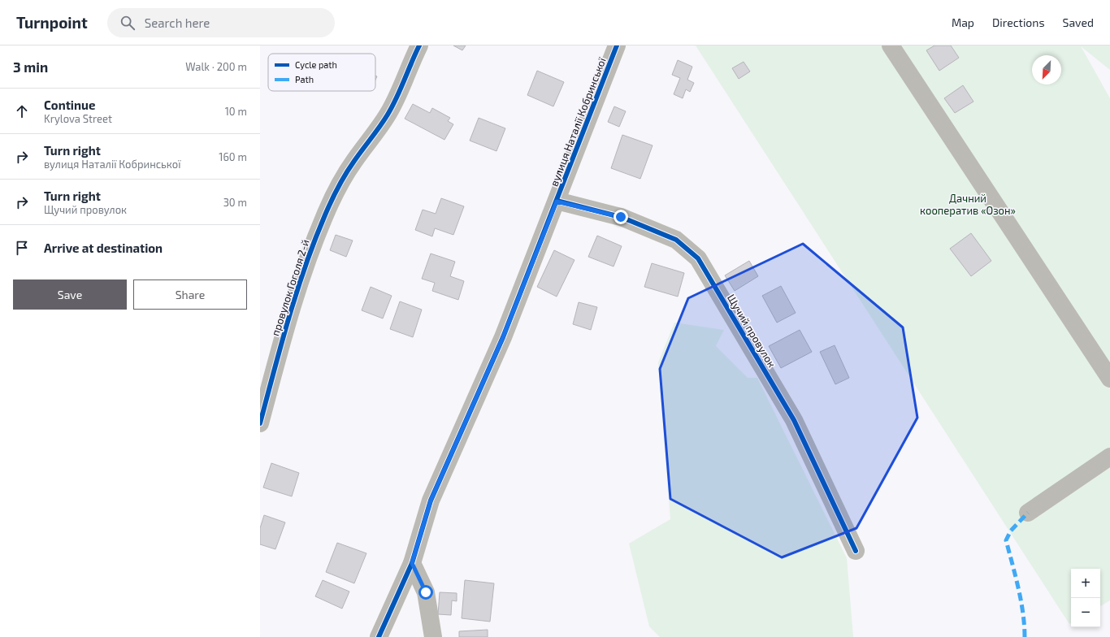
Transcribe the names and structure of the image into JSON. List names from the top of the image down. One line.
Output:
{"streets":{"street":["вулиця Наталії Кобринської","провулок Гоголя 2-й","Щучий провулок"]},"crossings":[["вулиця Наталії Кобринської","Щучий провулок"]],"parks":["Дачний кооператив «Озон»"],"legend":["Cycle path","Path"],"north":"bottom left","page":{"header":"Turnpoint","search":"Search here","nav":["Map","Directions","Saved"],"heading":["3 min","Walk · 200 m"],"list":[["Continue","Krylova Street","10 m"],["Turn right","вулиця Наталії Кобринської","160 m"],["Turn right","Щучий провулок","30 m"],"Arrive at destination"],"buttons":["Save","Share"],"map_buttons":["+","−"]}}
